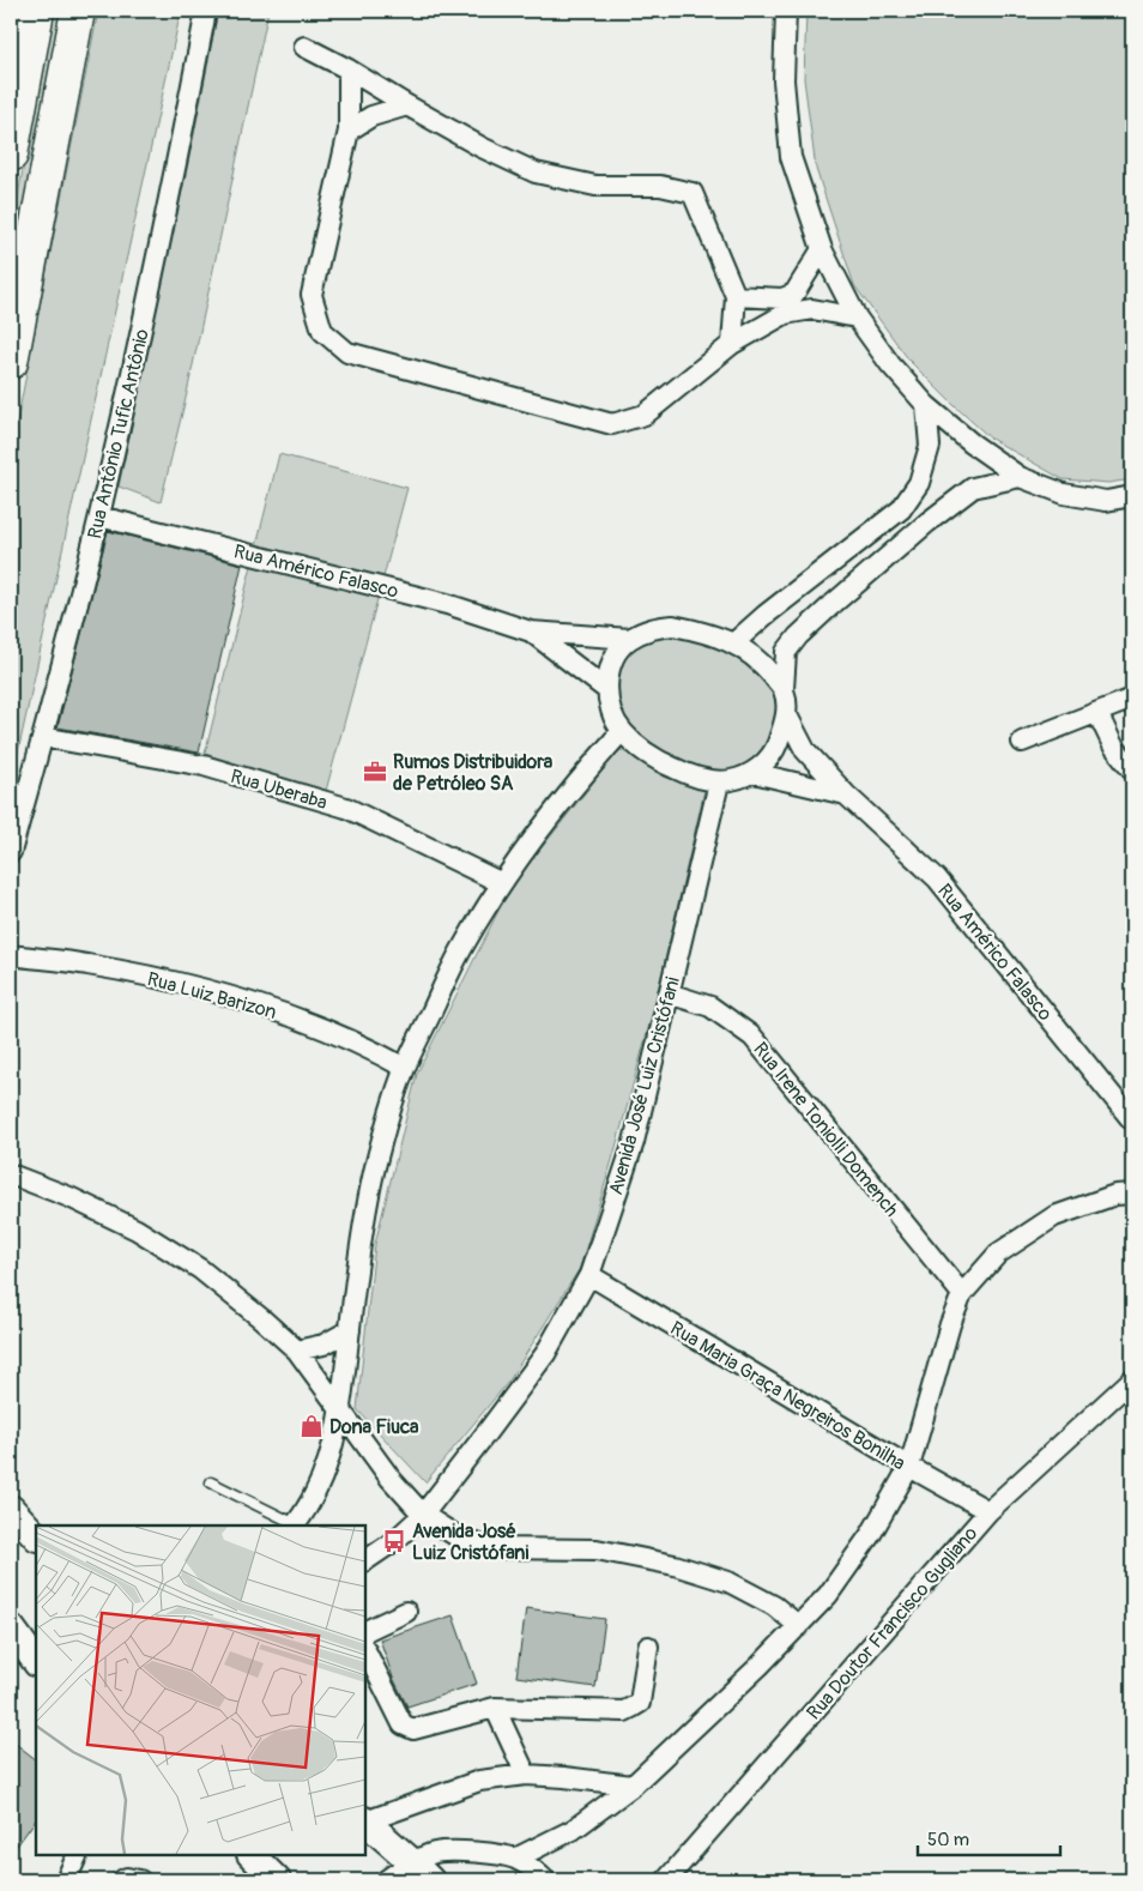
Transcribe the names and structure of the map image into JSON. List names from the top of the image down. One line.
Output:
{"streets":{"street":["Rua Antônio Tufic Antônio","Rua Américo Falasco","Rua Uberaba","Rua Luiz Barizon","Avenida José Luiz Cristófani","Rua Irene Toniolli Domench","Rua Maria Graça Negreiros Bonilha","Rua Doutor Francisco Gugliano"]},"crossings":[["Rua Antônio Tufic Antônio","Rua Américo Falasco"],["Rua Antônio Tufic Antônio","Rua Uberaba"],["Rua Américo Falasco","Avenida José Luiz Cristófani"],["Avenida José Luiz Cristófani","Rua Irene Toniolli Domench"],["Avenida José Luiz Cristófani","Rua Maria Graça Negreiros Bonilha"],["Rua Maria Graça Negreiros Bonilha","Rua Doutor Francisco Gugliano"]],"places":{"office":["Rumos Distribuidora de Petróleo SA"],"shop":["Dona Fiuca"],"bus stop":["Avenida José Luiz Cristófani"]},"scale_bar":"50 m"}
